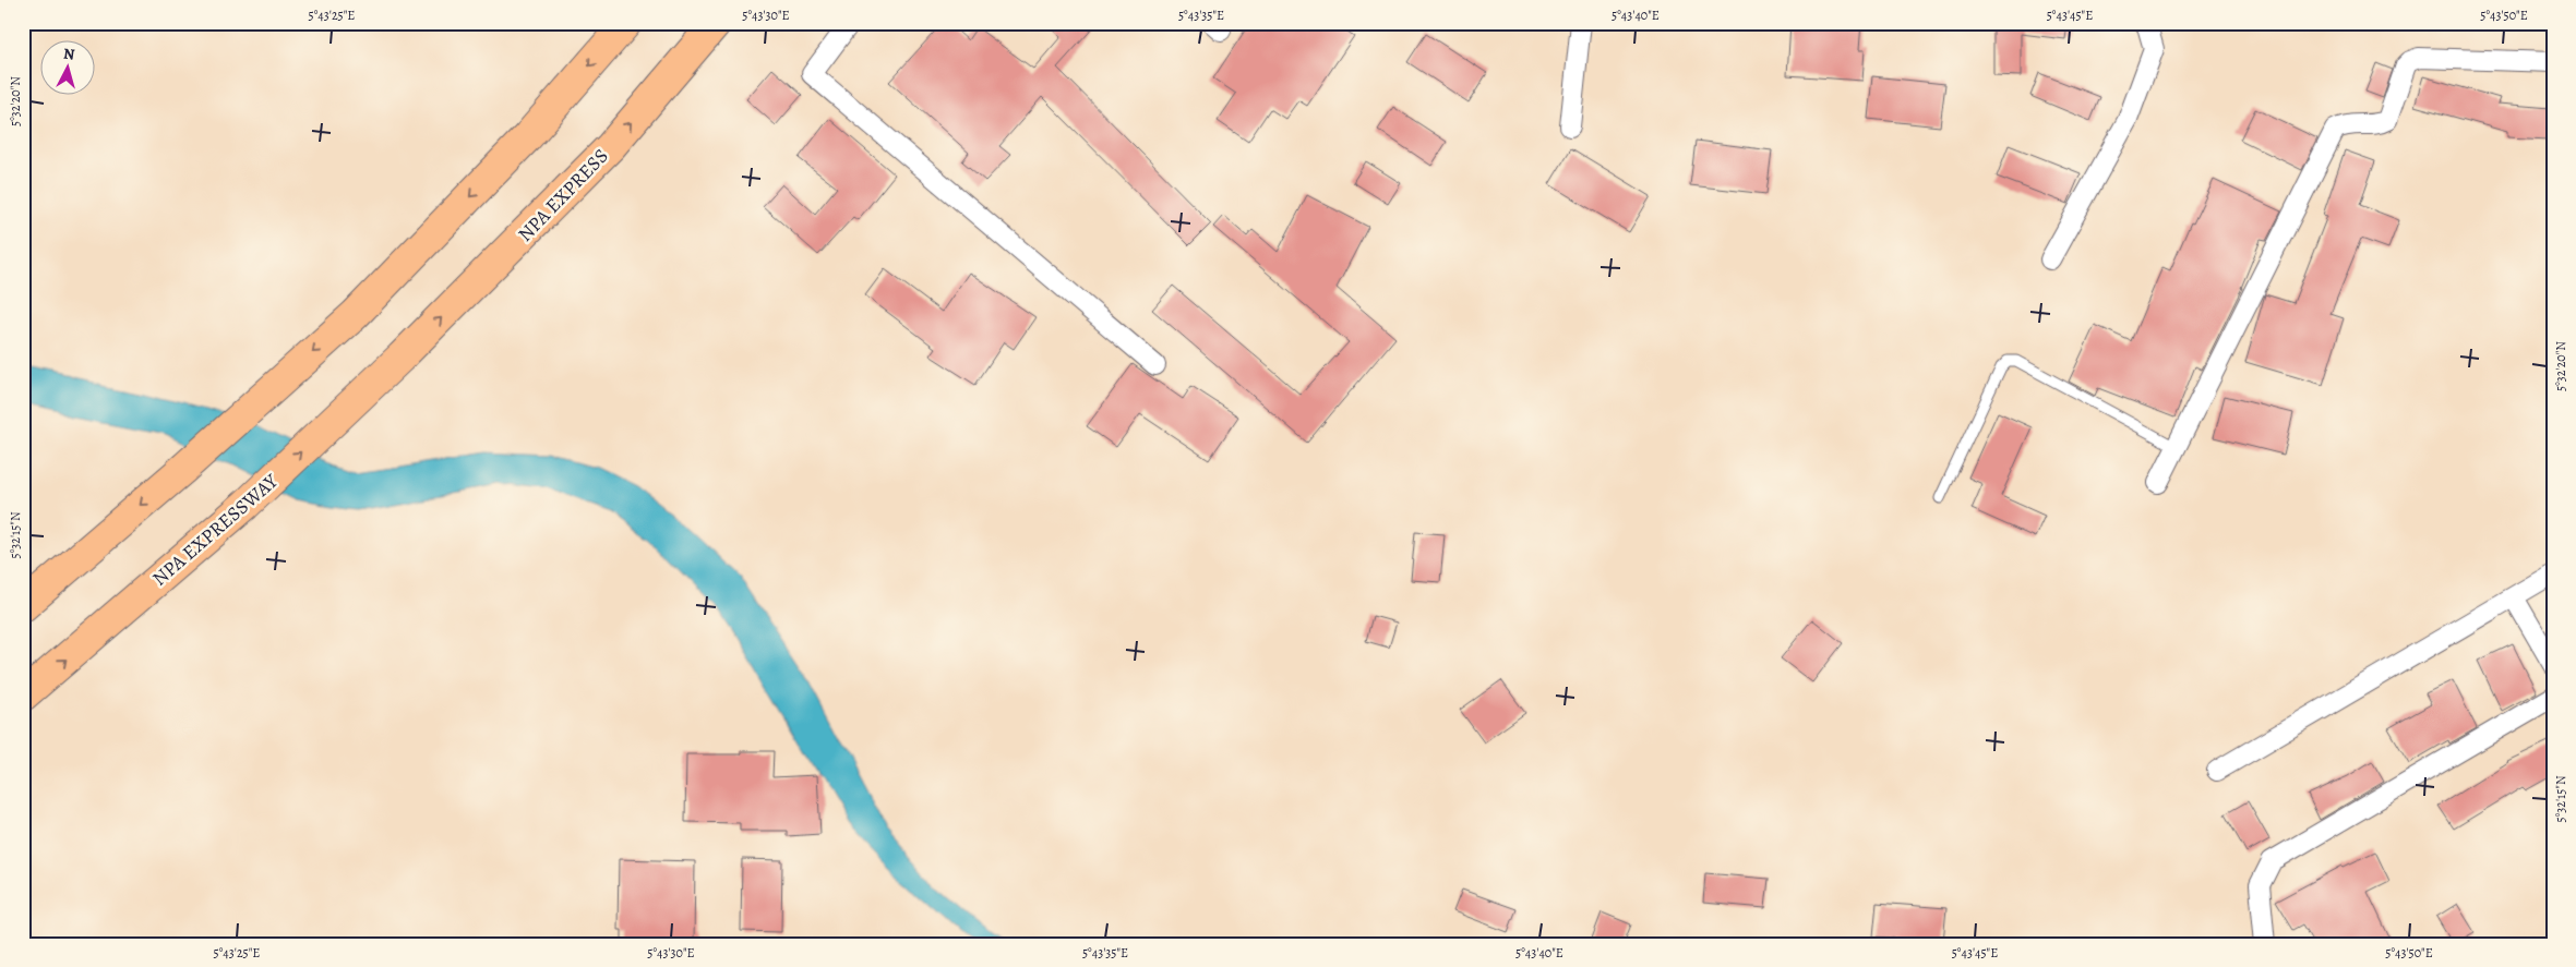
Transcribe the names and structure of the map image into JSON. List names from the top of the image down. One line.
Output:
{"streets":{"main road":["NPA EXPRESS","NPA EXPRESSWAY"]},"crossings":[["NPA EXPRESS","NPA EXPRESSWAY"]],"north":"top","coordinates":["5°43'25\"E","5°43'30\"E","5°43'35\"E","5°43'40\"E","5°43'45\"E","5°43'50\"E","5°32'20\"N","5°32'15\"N"]}
